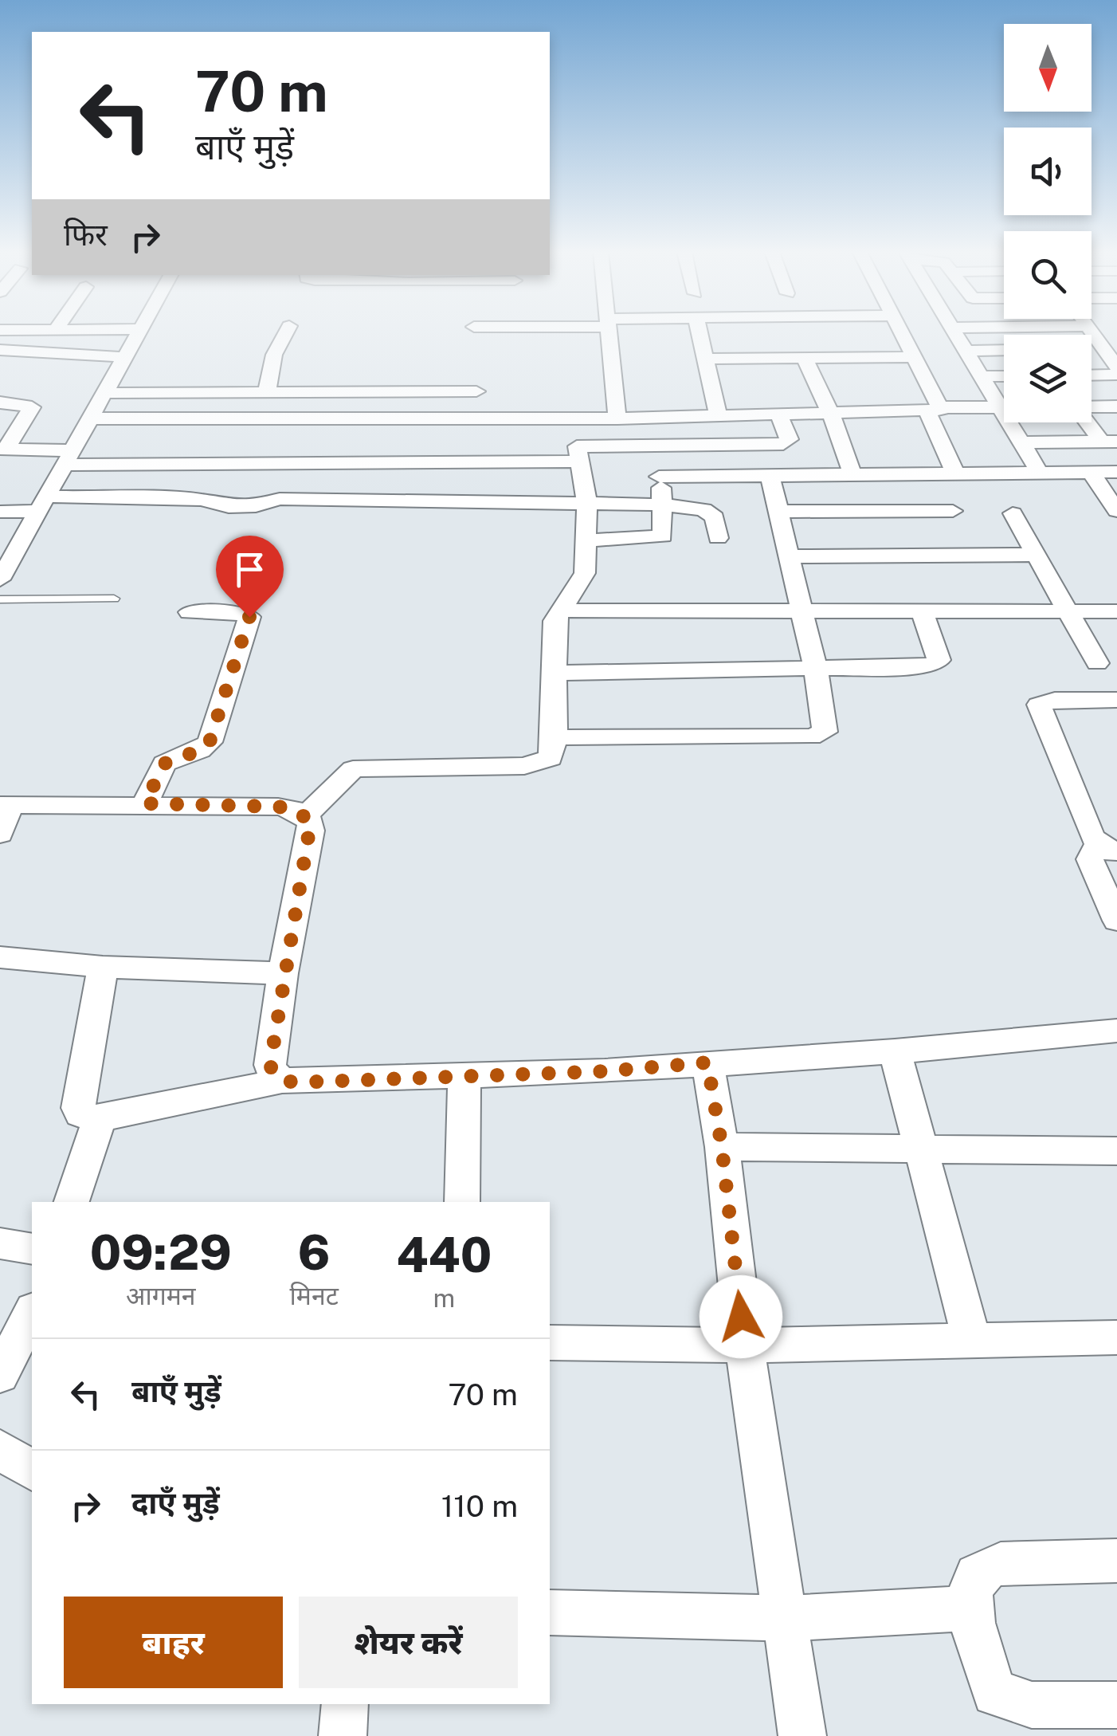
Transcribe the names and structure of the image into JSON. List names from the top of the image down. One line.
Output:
{"north":"bottom","page":{"turn":["70 m","बाएँ मुड़ें"],"then":"फिर","eta":["09:29","आगमन","6","मिनट","440","m"],"list":[{"name":"बाएँ मुड़ें","value":"70 m"},{"name":"दाएँ मुड़ें","value":"110 m"}],"buttons":["बाहर","शेयर करें"]}}
